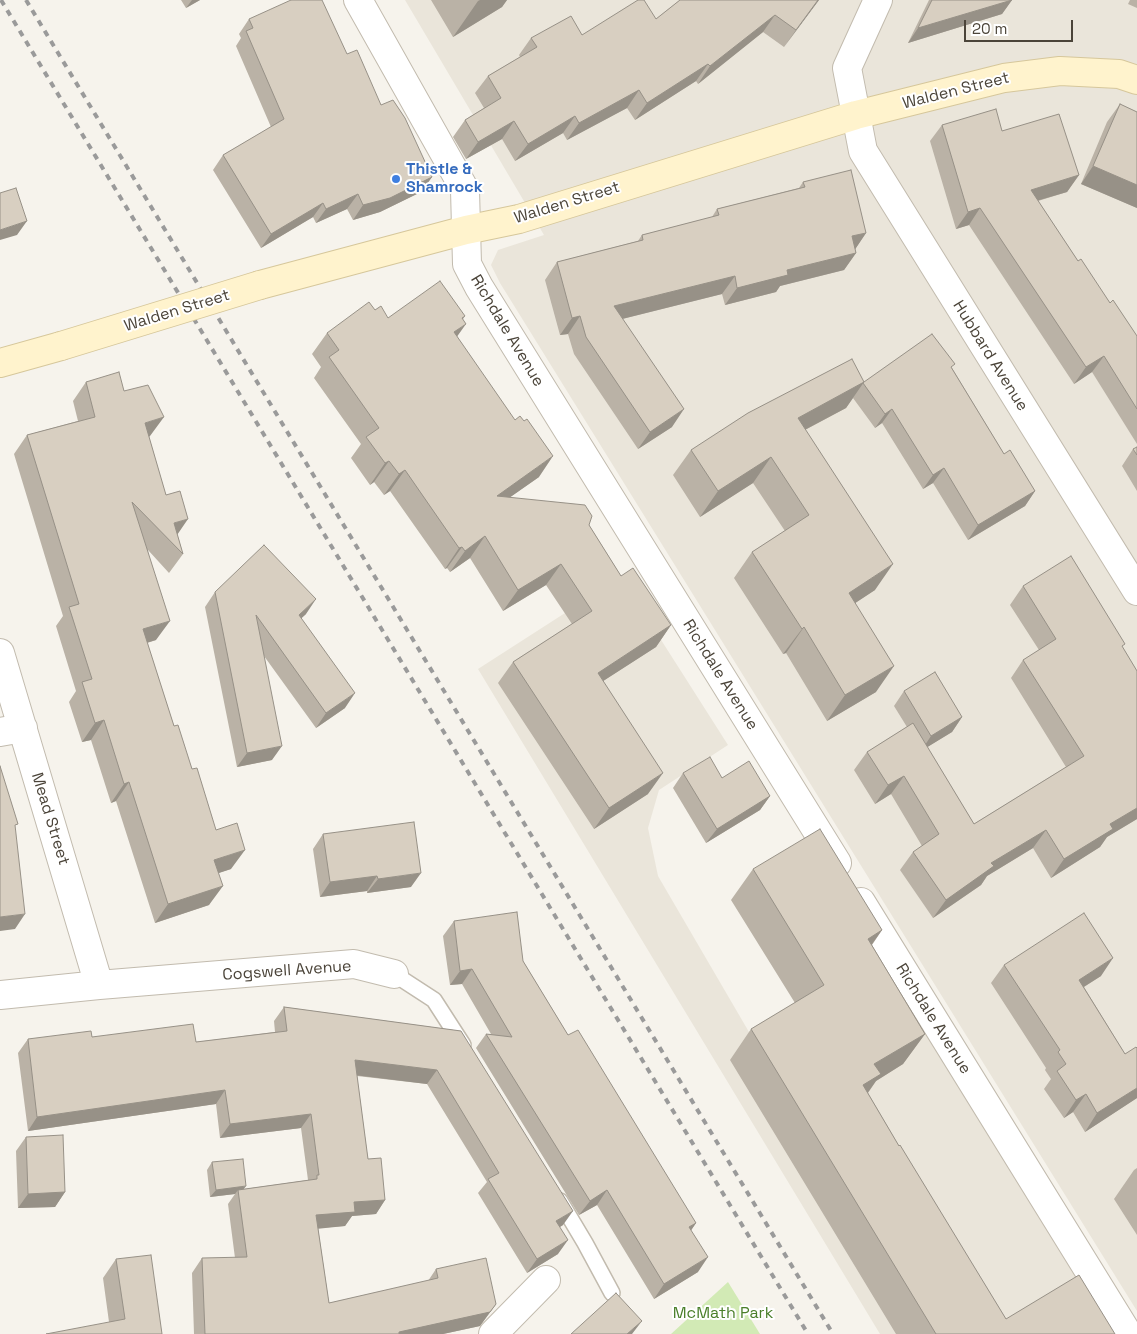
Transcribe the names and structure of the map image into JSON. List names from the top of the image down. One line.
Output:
{"streets":{"street":["Walden Street","Richdale Avenue","Hubbard Avenue","Mead Street","Cogswell Avenue"]},"crossings":[["Walden Street","Richdale Avenue"],["Walden Street","Hubbard Avenue"],["Mead Street","Cogswell Avenue"]],"parks":["McMath Park"],"places":["Thistle & Shamrock"],"scale_bar":"20 m"}
